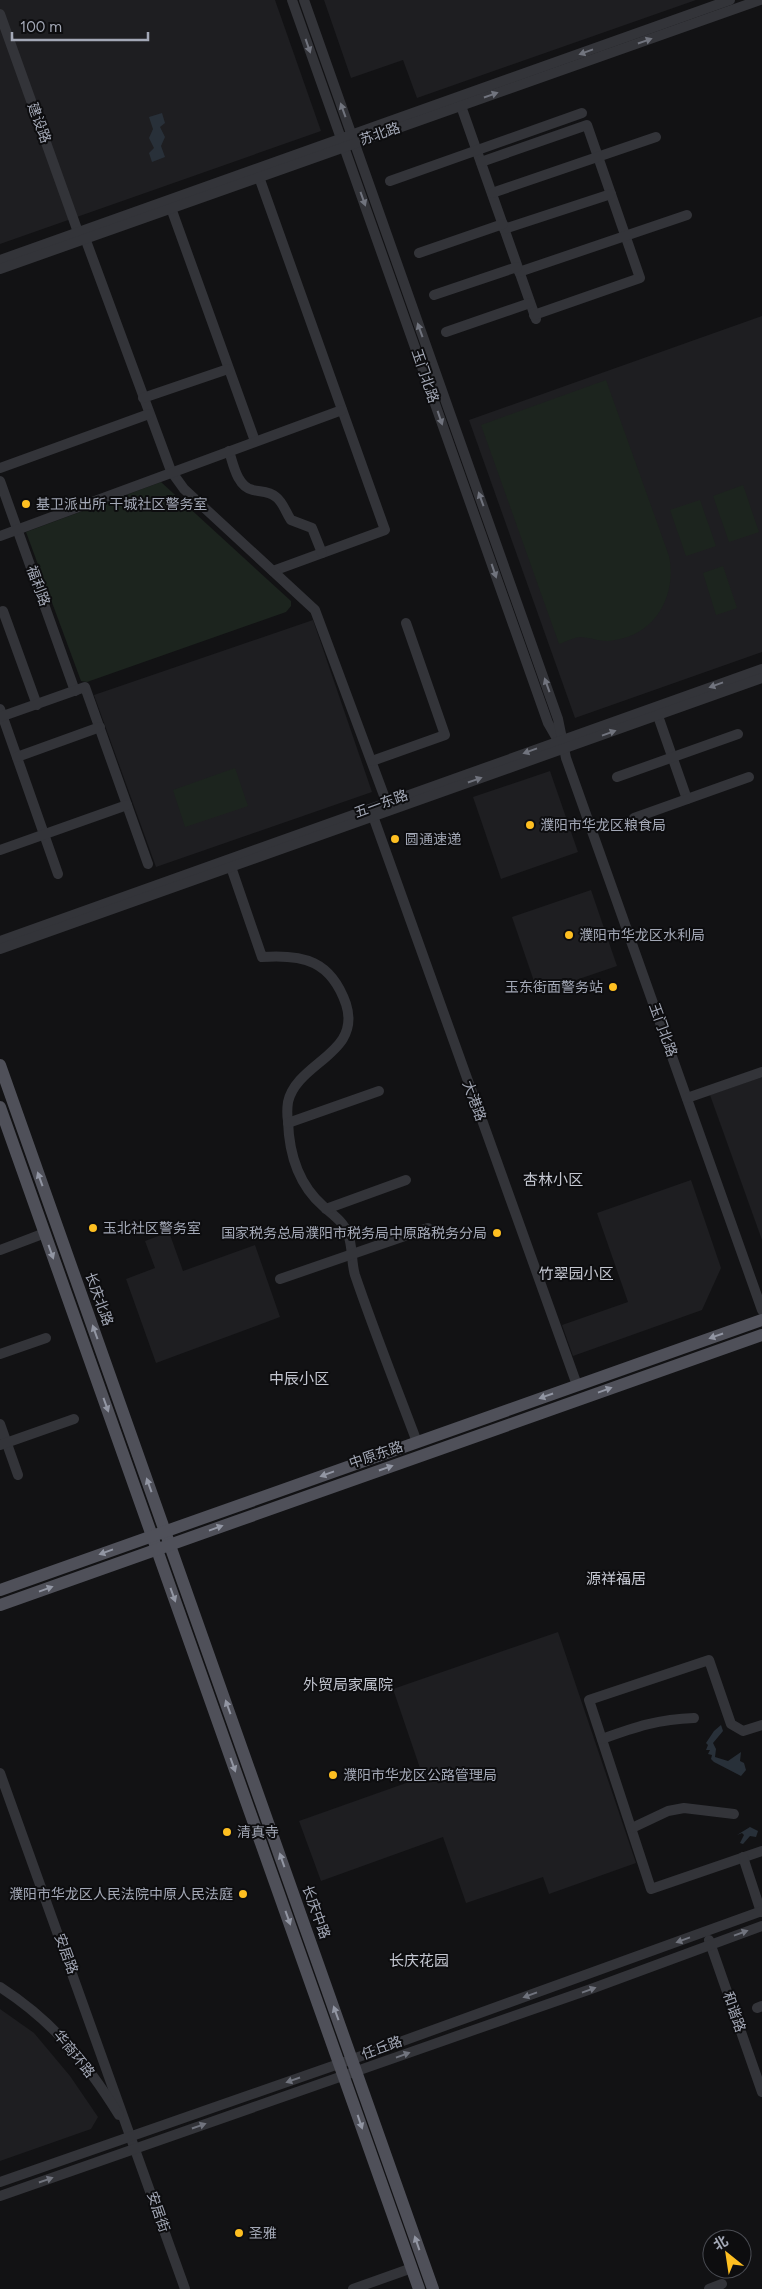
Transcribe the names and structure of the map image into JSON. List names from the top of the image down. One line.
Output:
{"streets":{"main road":["长庆北路","中原东路","长庆中路"],"street":["建设路","苏北路","玉门北路","福利路","五一东路","大港路","安居路","和谐路","任丘路","华商环路","安居街"]},"crossings":[["建设路","苏北路"],["建设路","五一东路"],["苏北路","玉门北路"],["玉门北路","五一东路"],["五一东路","大港路"],["大港路","中原东路"],["长庆北路","中原东路"],["长庆北路","长庆中路"],["中原东路","长庆中路"],["长庆中路","任丘路"],["安居路","任丘路"],["安居路","华商环路"],["安居路","安居街"],["和谐路","任丘路"],["任丘路","华商环路"],["任丘路","安居街"],["华商环路","安居街"]],"districts":["杏林小区","竹翠园小区","中辰小区","源祥福居","外贸局家属院","长庆花园"],"places":["基卫派出所 干城社区警务室","濮阳市华龙区粮食局","圆通速递","濮阳市华龙区水利局","玉东街面警务站","玉北社区警务室","国家税务总局濮阳市税务局中原路税务分局","濮阳市华龙区公路管理局","清真寺","濮阳市华龙区人民法院中原人民法庭","圣雅"],"scale_bar":"100 m","north":"top left"}
